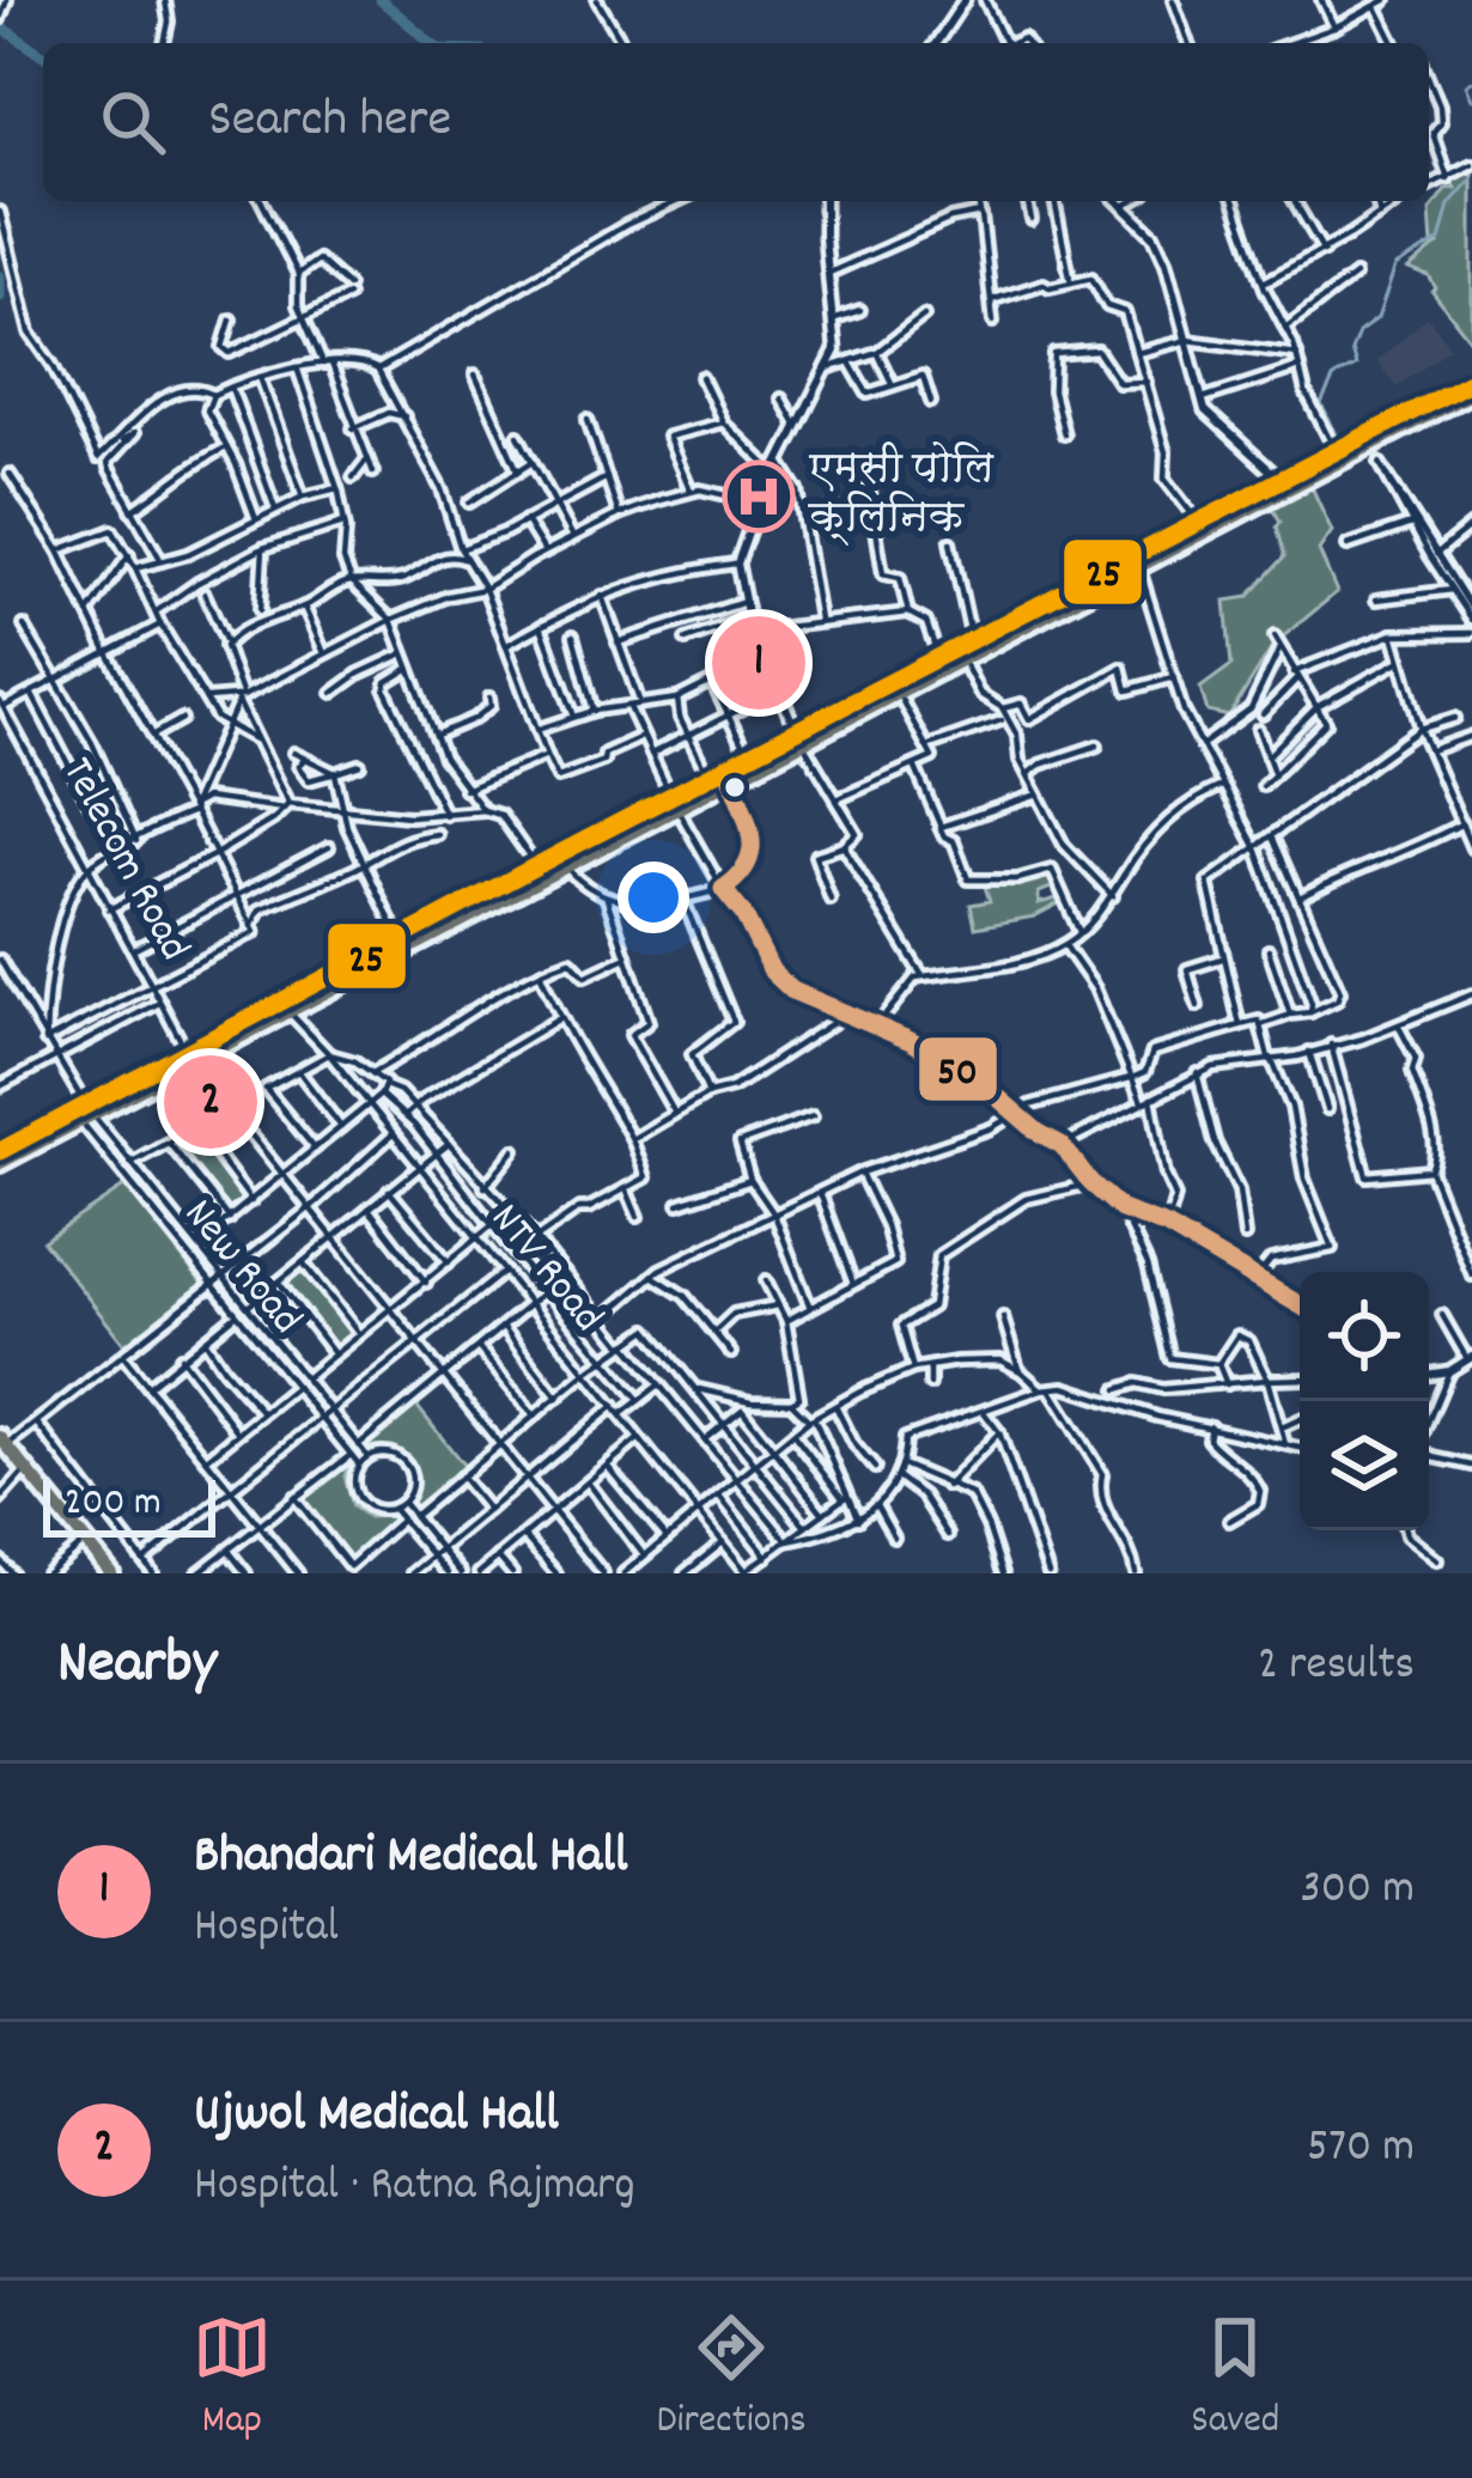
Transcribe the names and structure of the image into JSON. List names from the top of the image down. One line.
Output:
{"streets":{"street":["Telecom Road","New Road","NTV Road"]},"places":{"hospital":["एमसी पोलि क्लिनिक"]},"lines":["transit line 25","transit line 50"],"scale_bar":"200 m","page":{"search":"Search here","pins":["1","2"],"scale":"200 m","heading":["Nearby","2 results"],"list":[{"mark":"1","name":"Bhandari Medical Hall","note":"Hospital","value":"300 m"},{"mark":"2","name":"Ujwol Medical Hall","note":"Hospital · Ratna Rajmarg","value":"570 m"}],"nav":["Map","Directions","Saved"]}}
